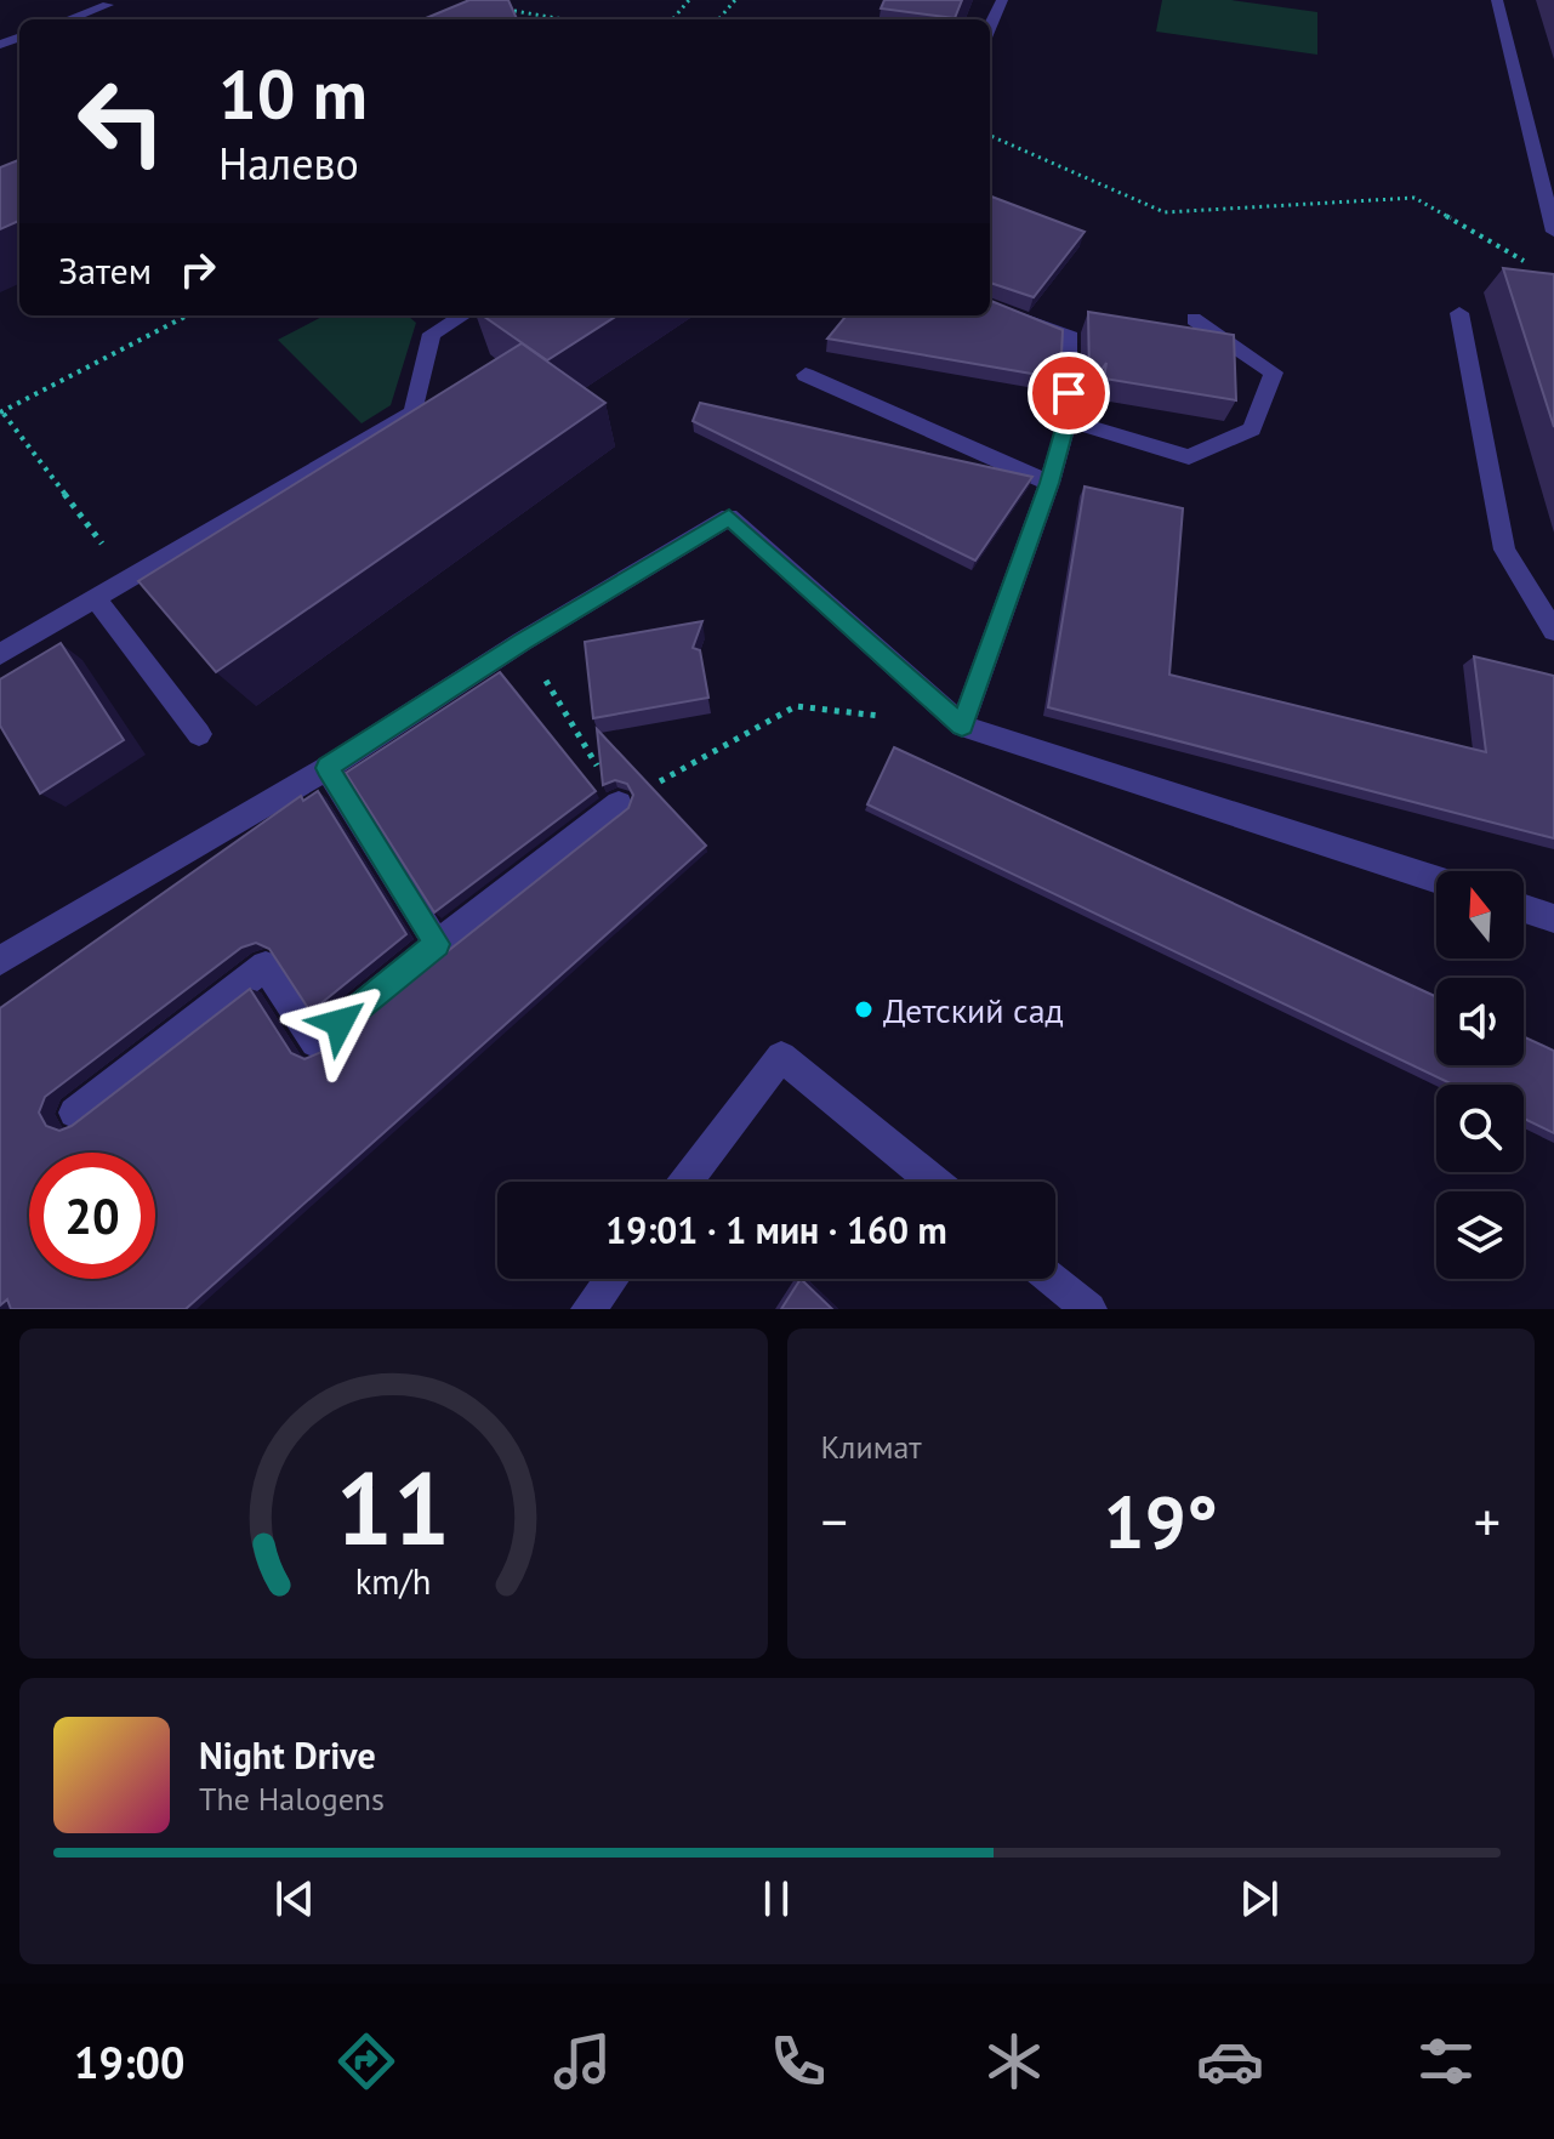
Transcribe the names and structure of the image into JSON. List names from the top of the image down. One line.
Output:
{"places":["Детский сад"],"north":"top","page":{"turn":["10 m","Налево"],"then":"Затем","limit":"20","trip":"19:01 · 1 мин · 160 m","tile":"Климат","heat":["−","19°","+"],"song":["Night Drive","The Halogens"],"tabs":"19:00","gauge":["11","km/h"]}}
